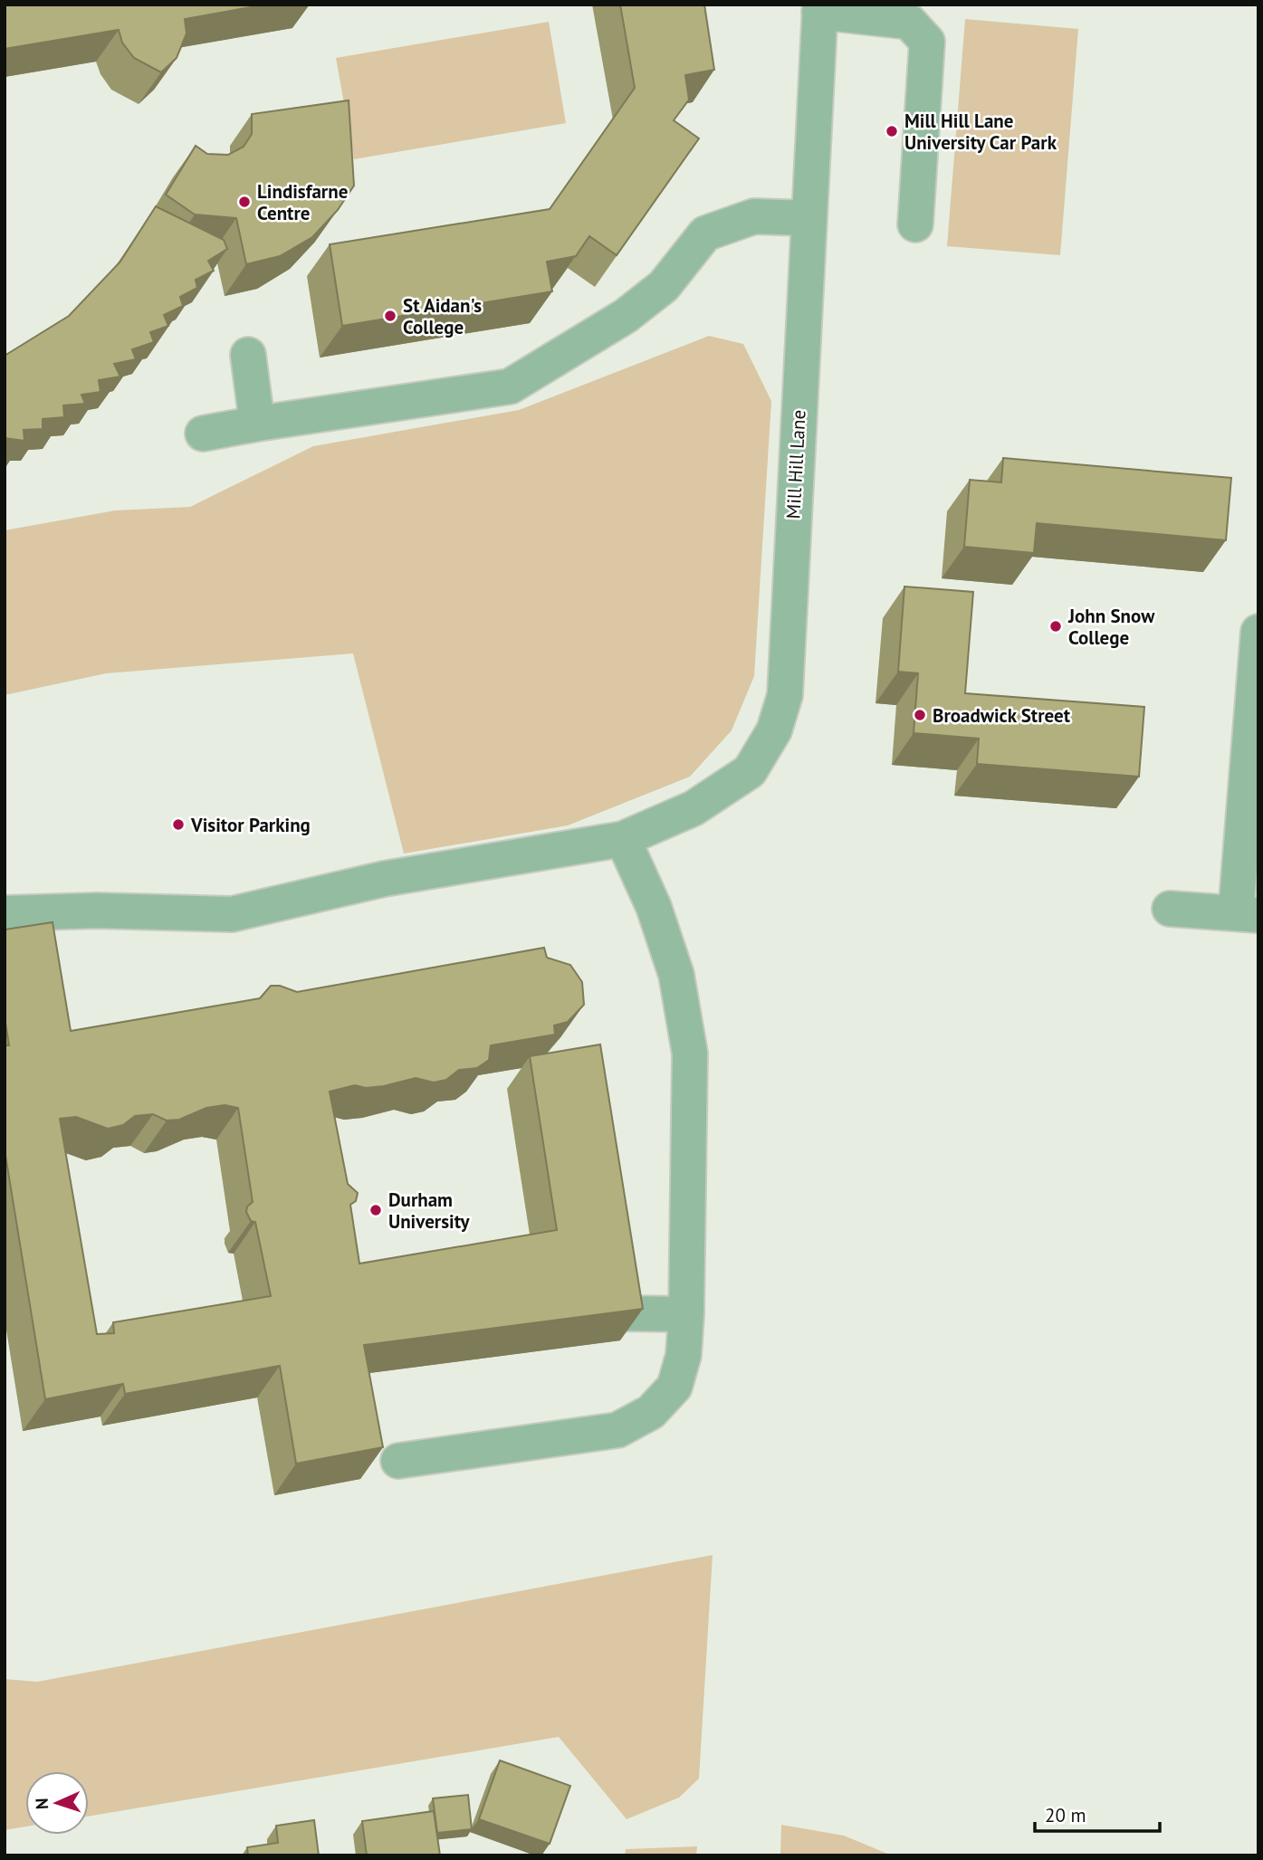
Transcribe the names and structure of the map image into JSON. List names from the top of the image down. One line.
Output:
{"streets":{"street":["Mill Hill Lane"]},"places":["Mill Hill Lane University Car Park","Lindisfarne Centre","St Aidan's College","John Snow College","Broadwick Street","Visitor Parking","Durham University"],"scale_bar":"20 m","north":"left"}
